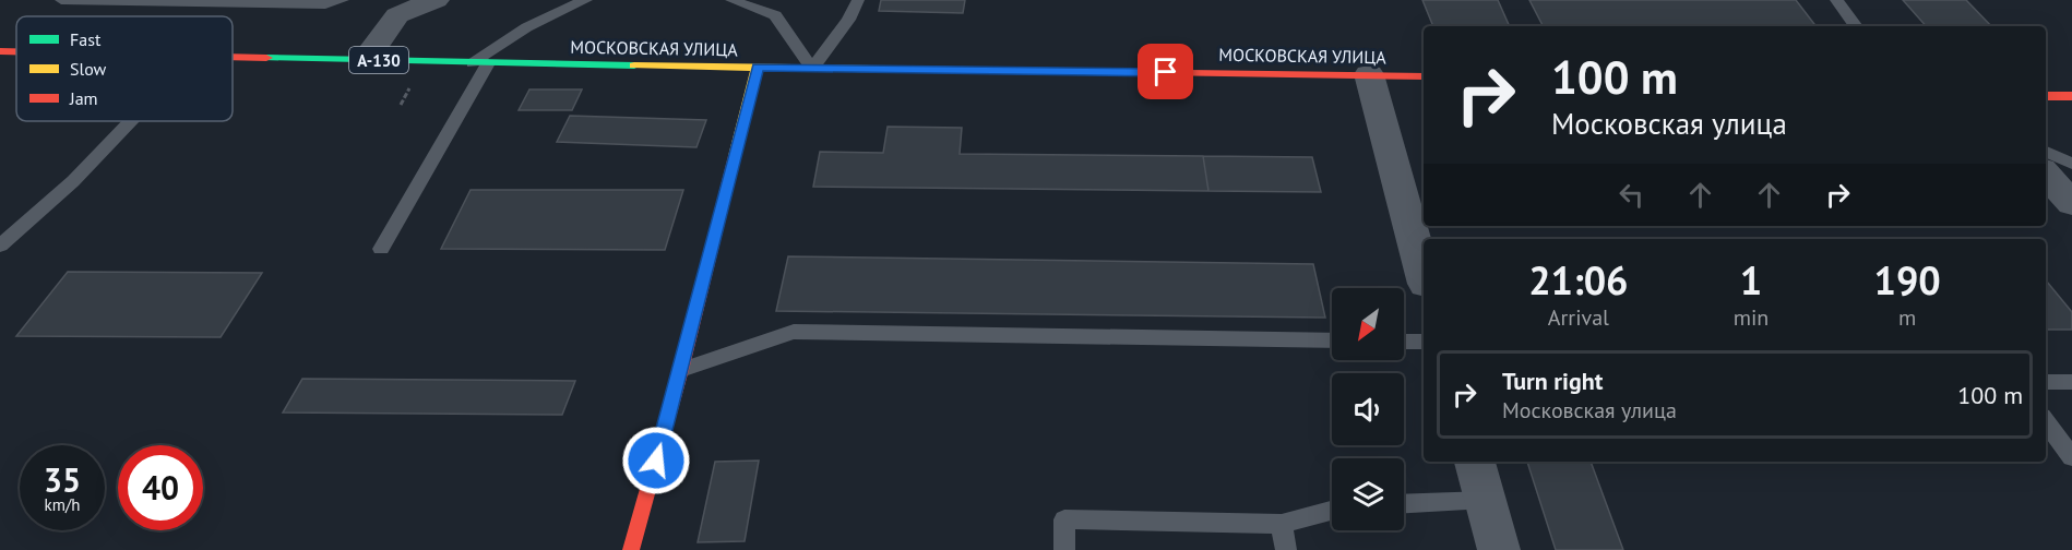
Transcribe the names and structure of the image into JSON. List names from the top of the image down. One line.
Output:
{"streets":{"main road":["МОСКОВСКАЯ УЛИЦА","А-130"]},"legend":["Fast","Slow","Jam"],"north":"bottom left","page":{"turn":["100 m","Московская улица"],"eta":["21:06","Arrival","1","min","190","m"],"list":[{"name":"Turn right","note":"Московская улица","value":"100 m"}],"speed":"35 km/h","limit":"40"}}
